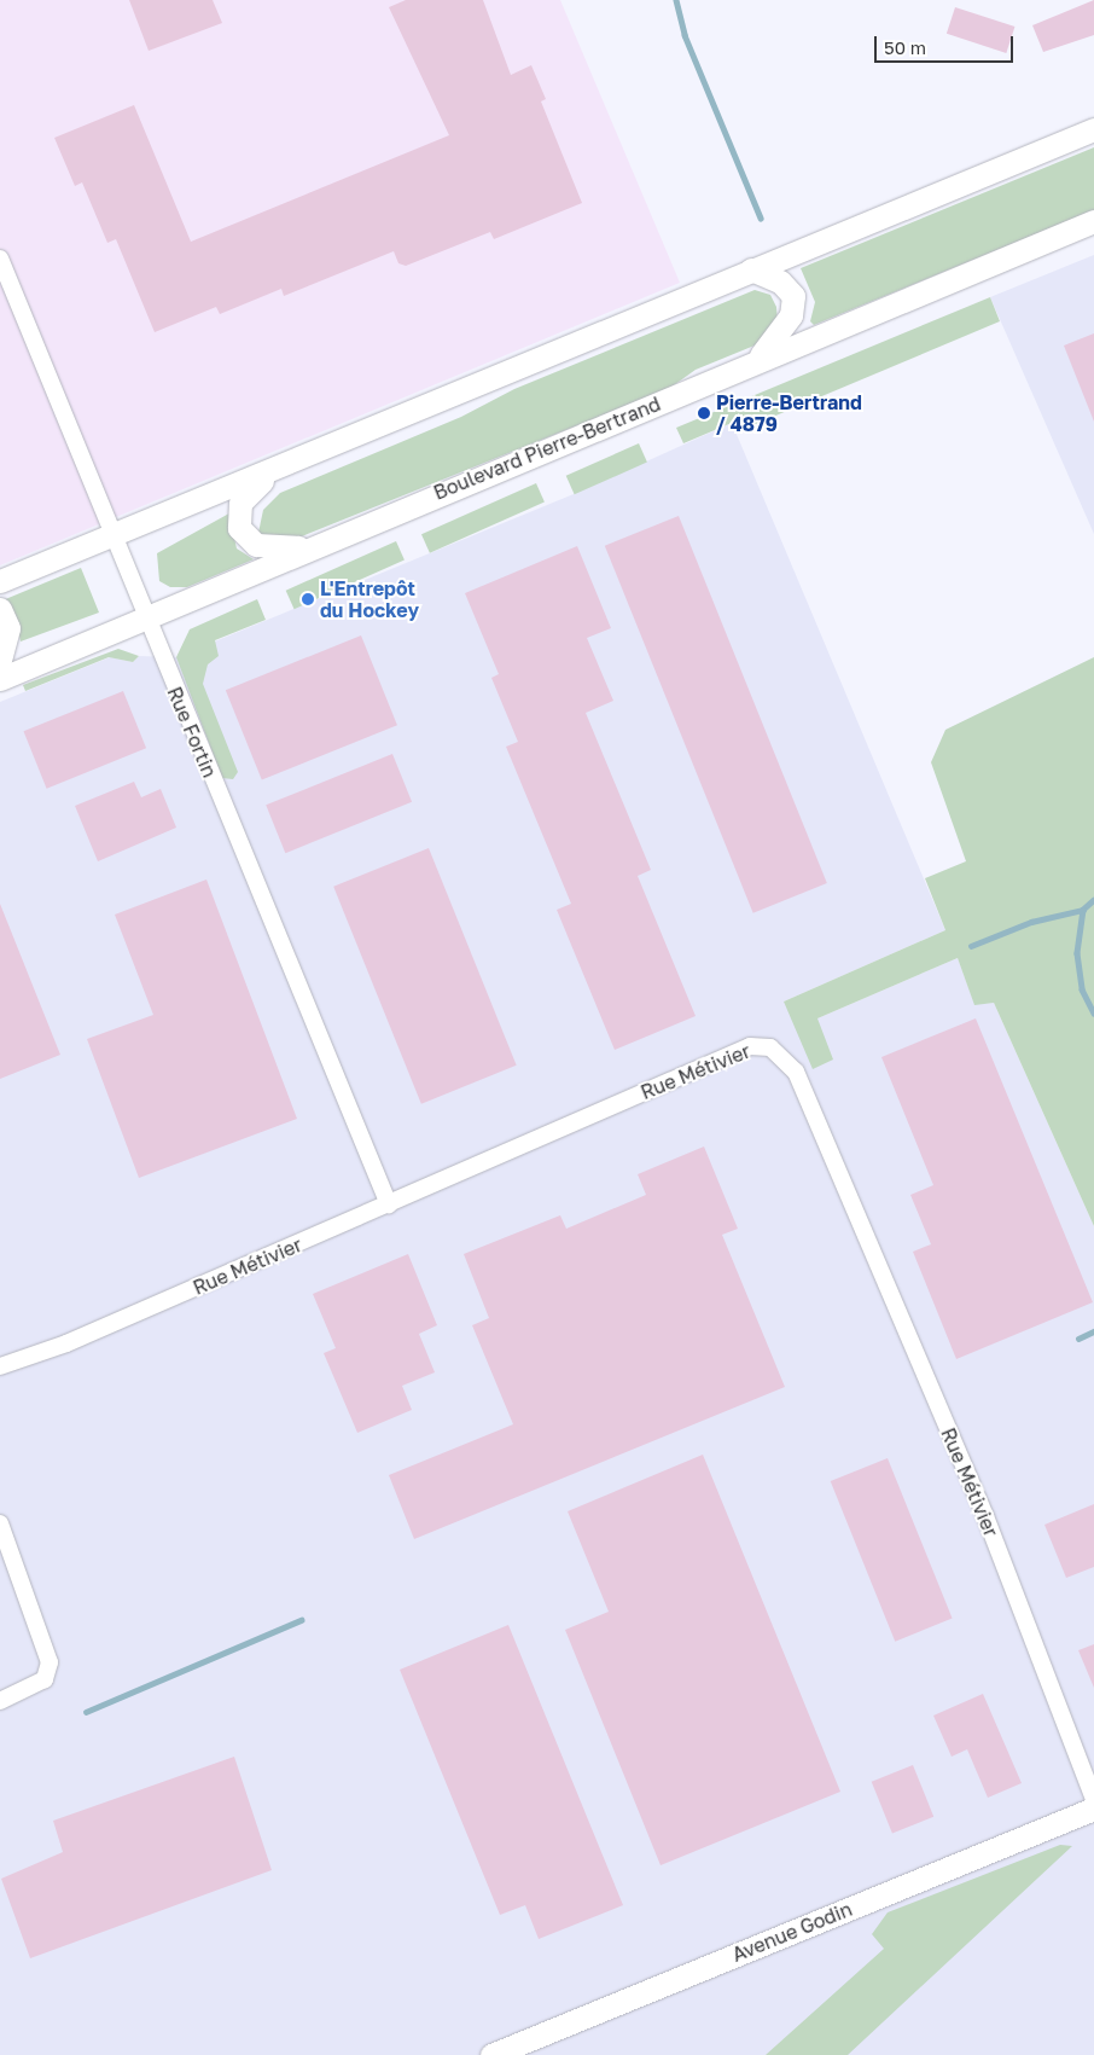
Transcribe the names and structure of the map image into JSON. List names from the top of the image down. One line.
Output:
{"streets":{"main road":["Boulevard Pierre-Bertrand","Avenue Godin"],"street":["Rue Fortin","Rue Métivier"]},"crossings":[["Boulevard Pierre-Bertrand","Rue Fortin"],["Rue Fortin","Rue Métivier"]],"places":["Pierre-Bertrand / 4879","L'Entrepôt du Hockey"],"scale_bar":"50 m"}
